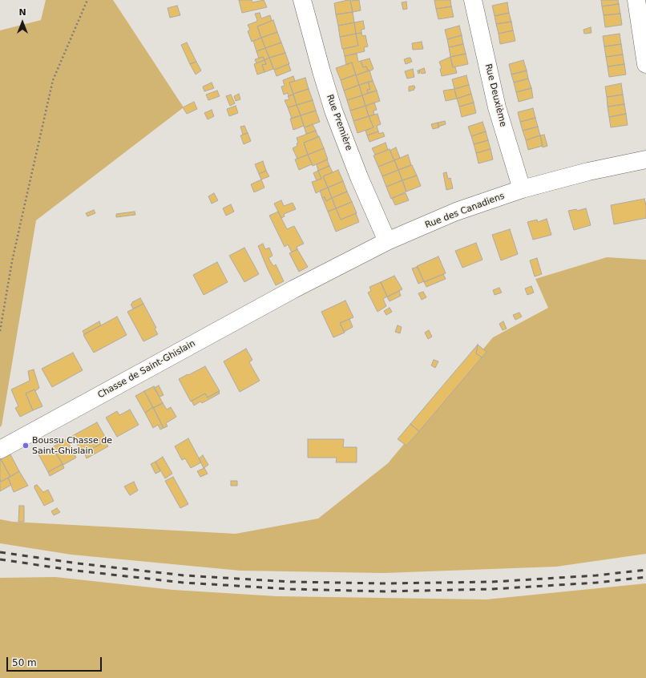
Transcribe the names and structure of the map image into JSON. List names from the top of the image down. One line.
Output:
{"streets":{"street":["Rue Deuxième","Rue Première","Rue des Canadiens","Chasse de Saint-Ghislain"]},"crossings":[["Rue Deuxième","Rue des Canadiens"],["Rue Première","Rue des Canadiens"],["Rue des Canadiens","Chasse de Saint-Ghislain"]],"places":["Boussu Chasse de Saint-Ghislain"],"scale_bar":"50 m","north":"top"}
